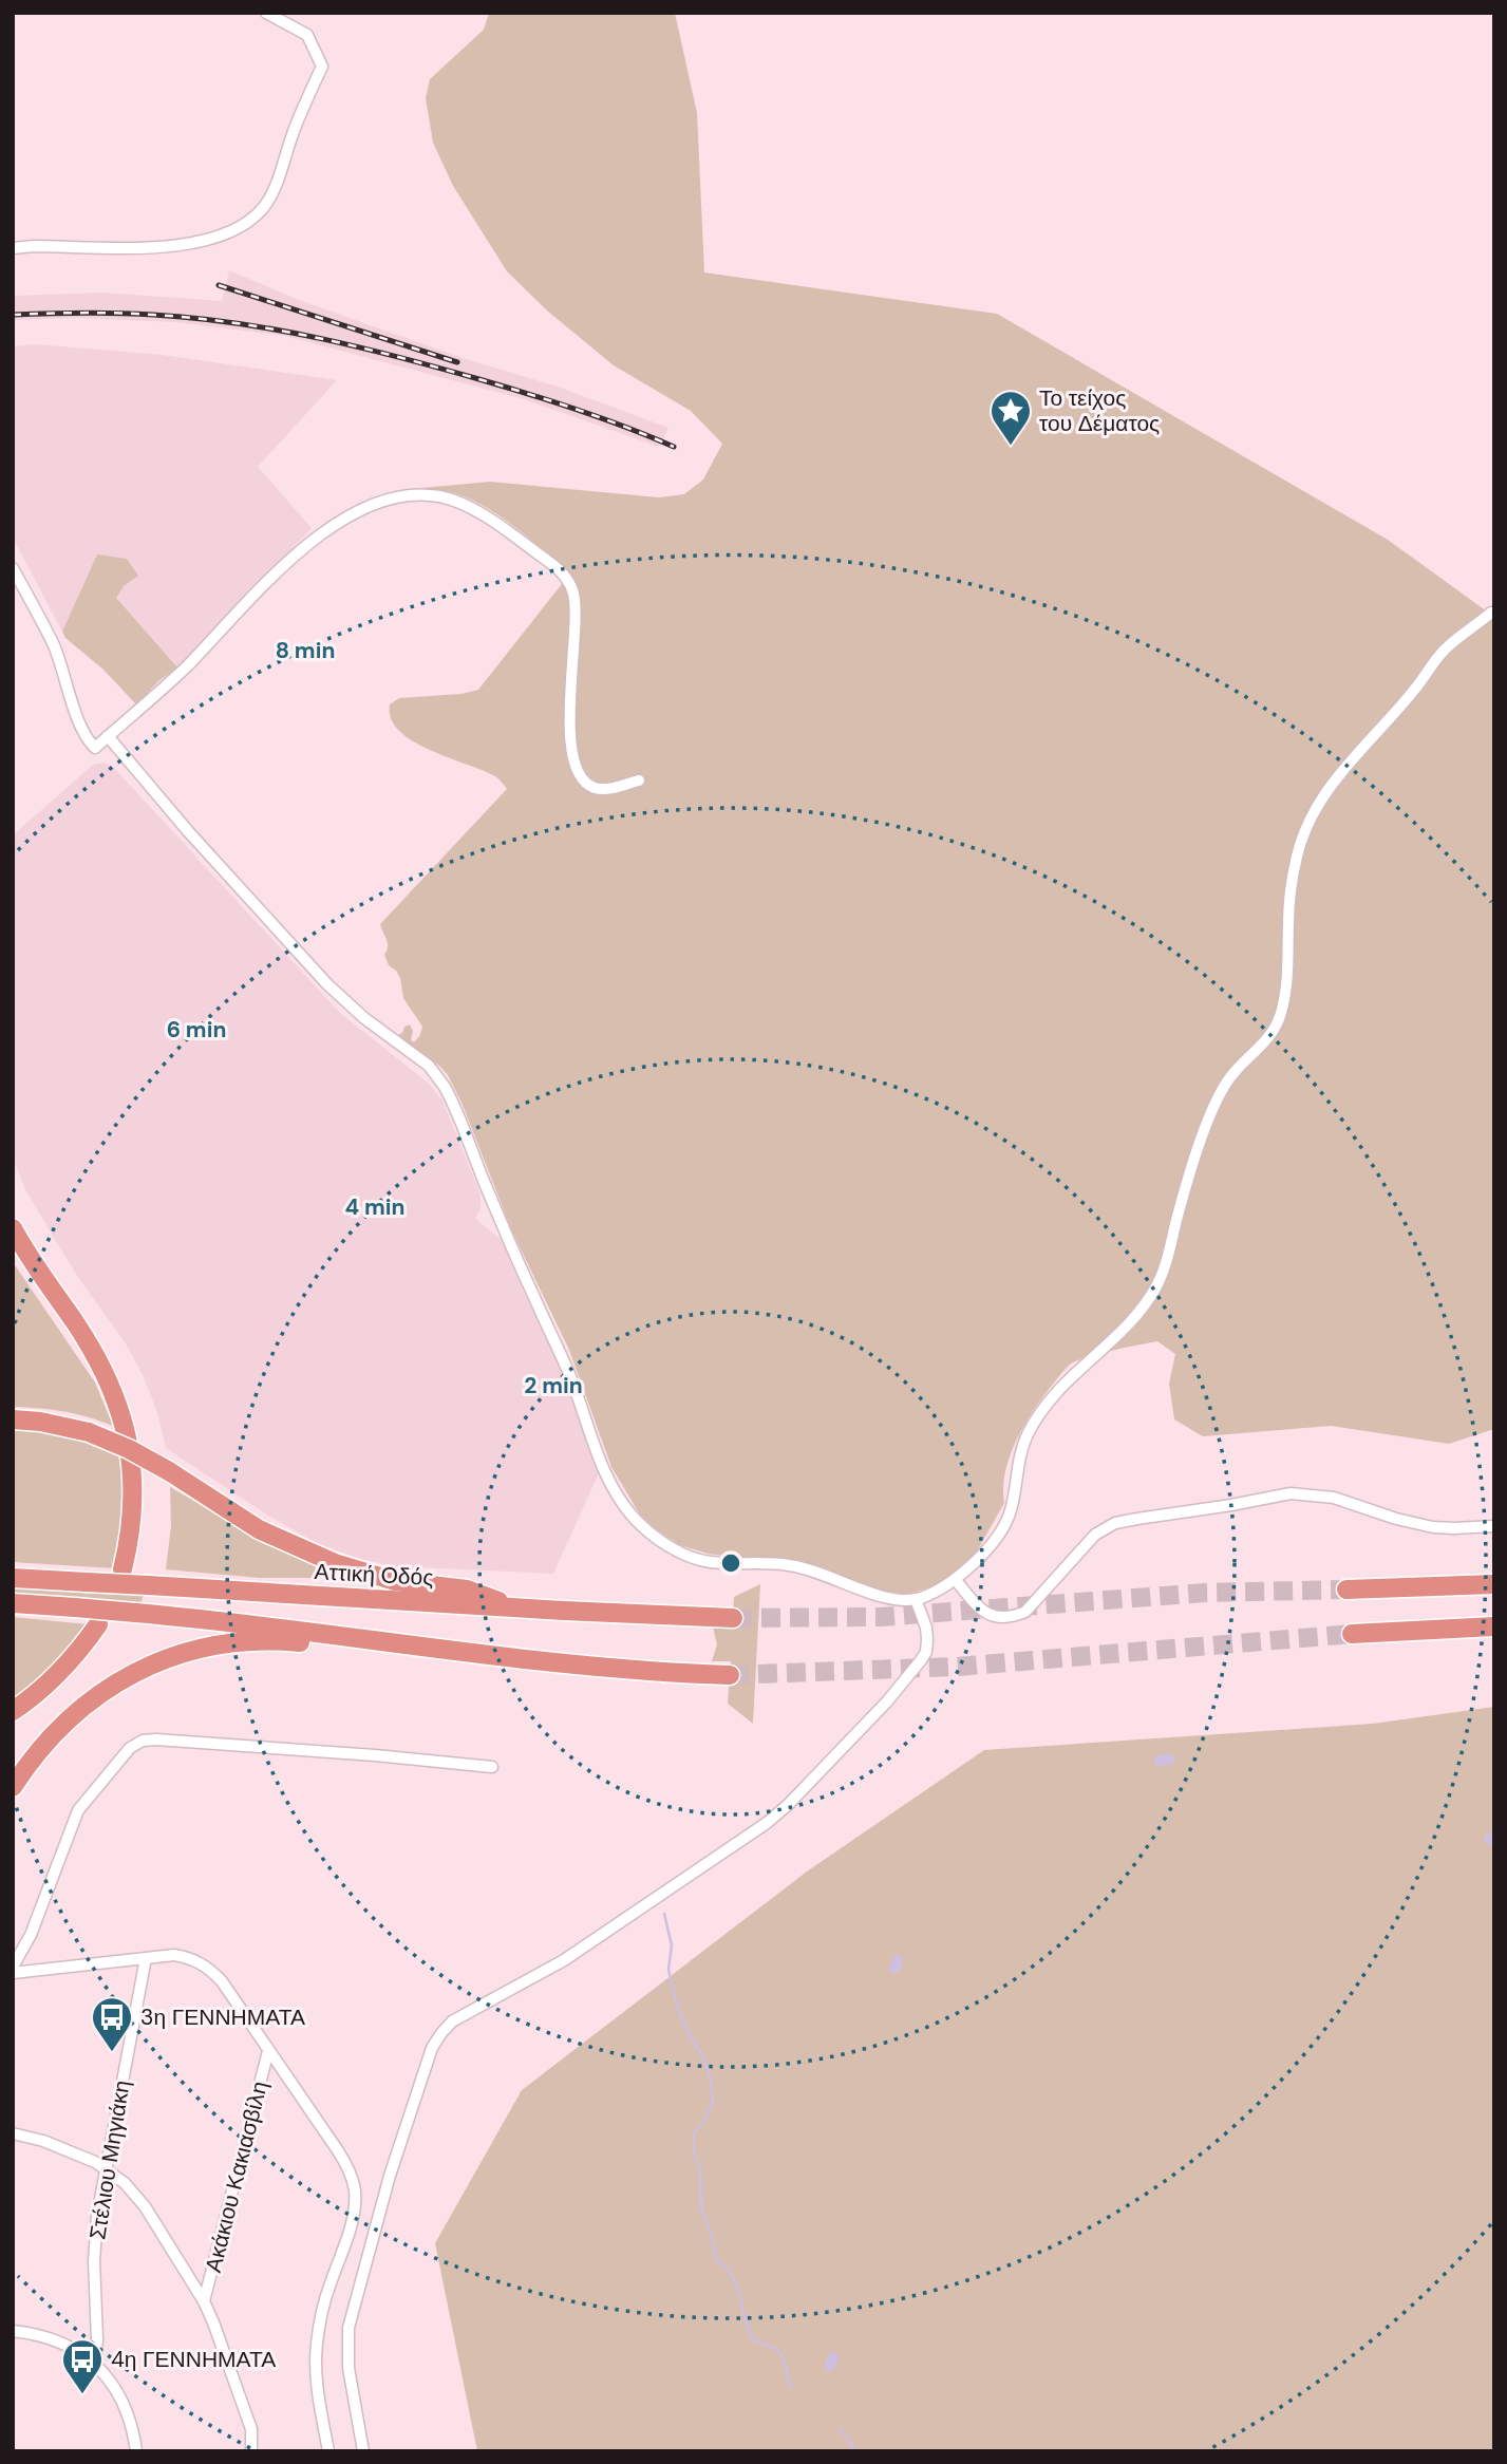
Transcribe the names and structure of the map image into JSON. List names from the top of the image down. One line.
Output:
{"streets":{"highway":["Αττική Οδός"],"street":["Στέλιου Μηγιάκη","Ακάκιου Κακιασβίλη"]},"places":{"place":["Το τείχος του Δέματος"],"bus stop":["3η ΓΕΝΝΗΜΑΤΑ","4η ΓΕΝΝΗΜΑΤΑ"]},"rings":["8 min","6 min","4 min","2 min"]}
